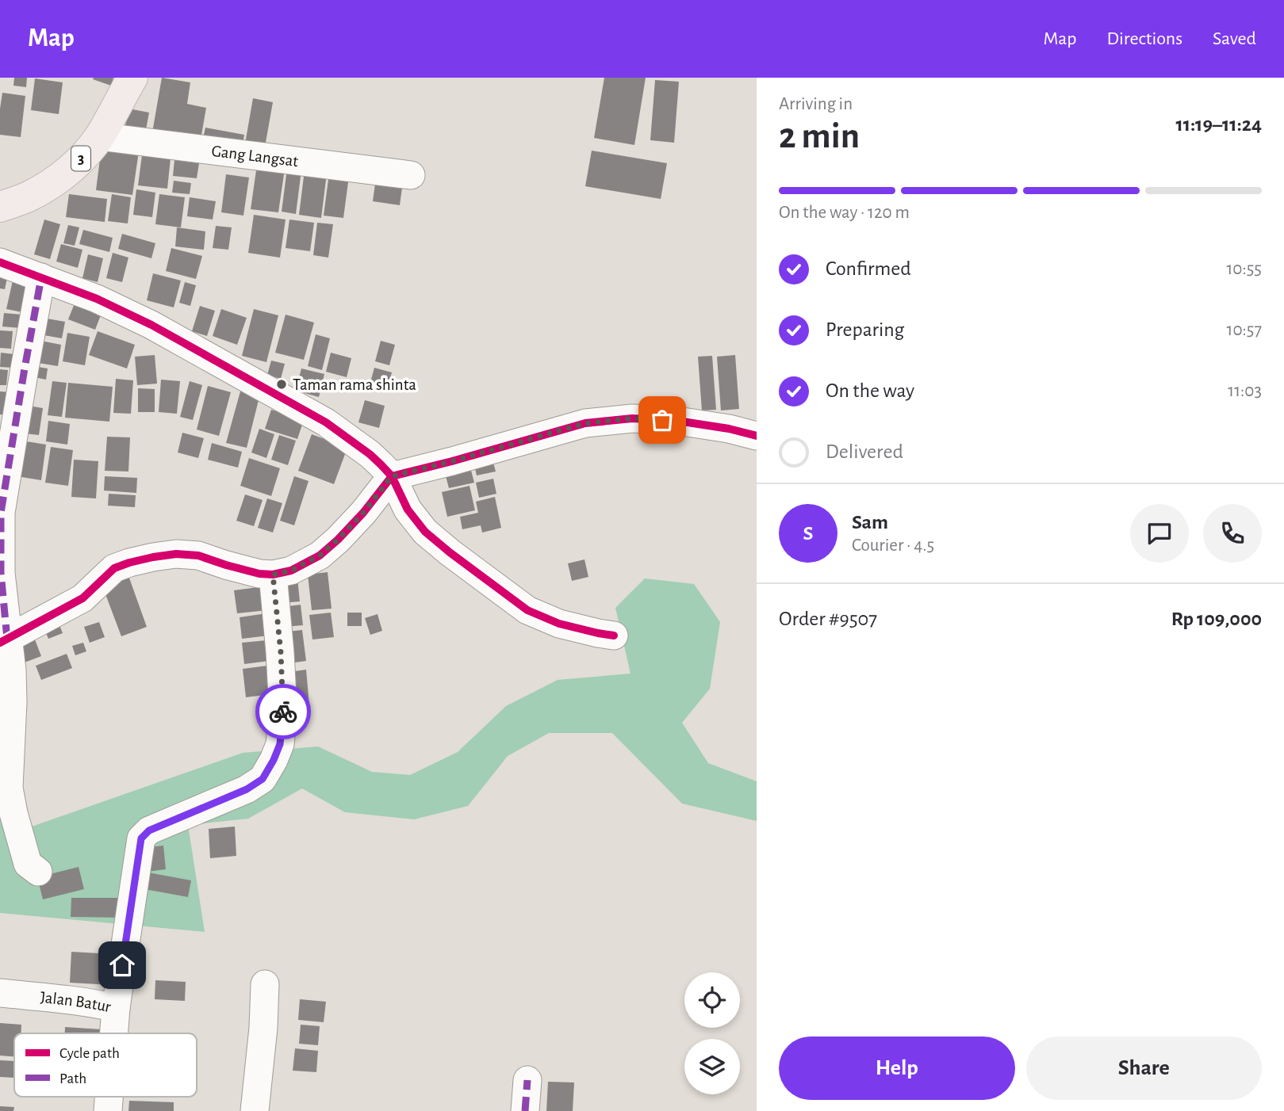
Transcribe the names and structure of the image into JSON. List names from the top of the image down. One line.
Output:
{"streets":{"highway":["3"],"street":["Gang Langsat","Jalan Batur"]},"crossings":[["Gang Langsat","3"]],"places":["Taman rama shinta"],"legend":["Cycle path","Path"],"page":{"header":"Map","nav":["Map","Directions","Saved"],"heading":["2 min","Arriving in","11:19–11:24"],"panel":["Sam","Courier · 4.5","Order #9507","Rp 109,000"],"bar":"On the way · 120 m","list":[["Confirmed","10:55"],["Preparing","10:57"],["On the way","11:03"],"Delivered"],"round":"S","buttons":["Help","Share"]}}
